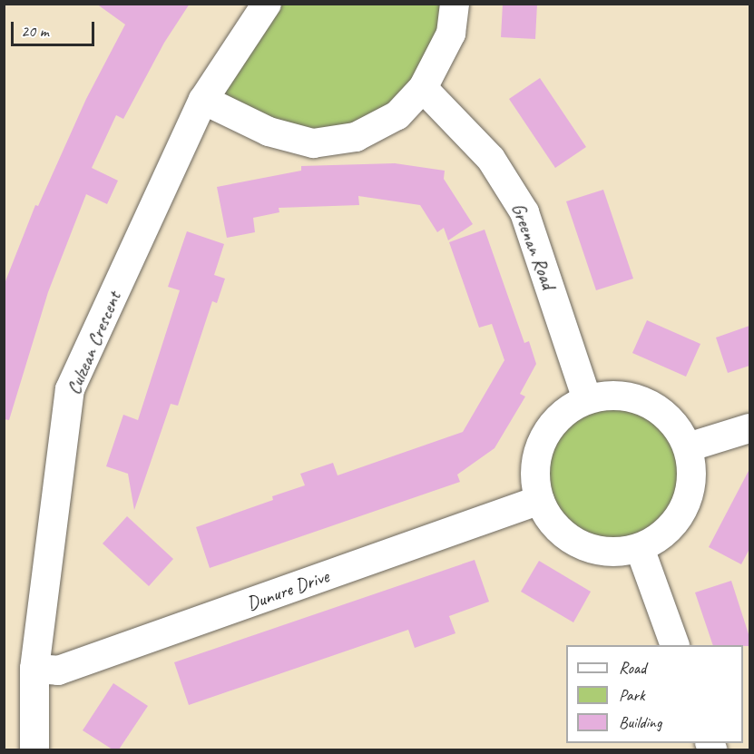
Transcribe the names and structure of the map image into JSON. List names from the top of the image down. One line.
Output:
{"streets":{"street":["Greenan Road","Culzean Crescent","Dunure Drive"]},"crossings":[["Greenan Road","Dunure Drive"],["Culzean Crescent","Dunure Drive"]],"legend":["Road","Park","Building"],"scale_bar":"20 m"}
